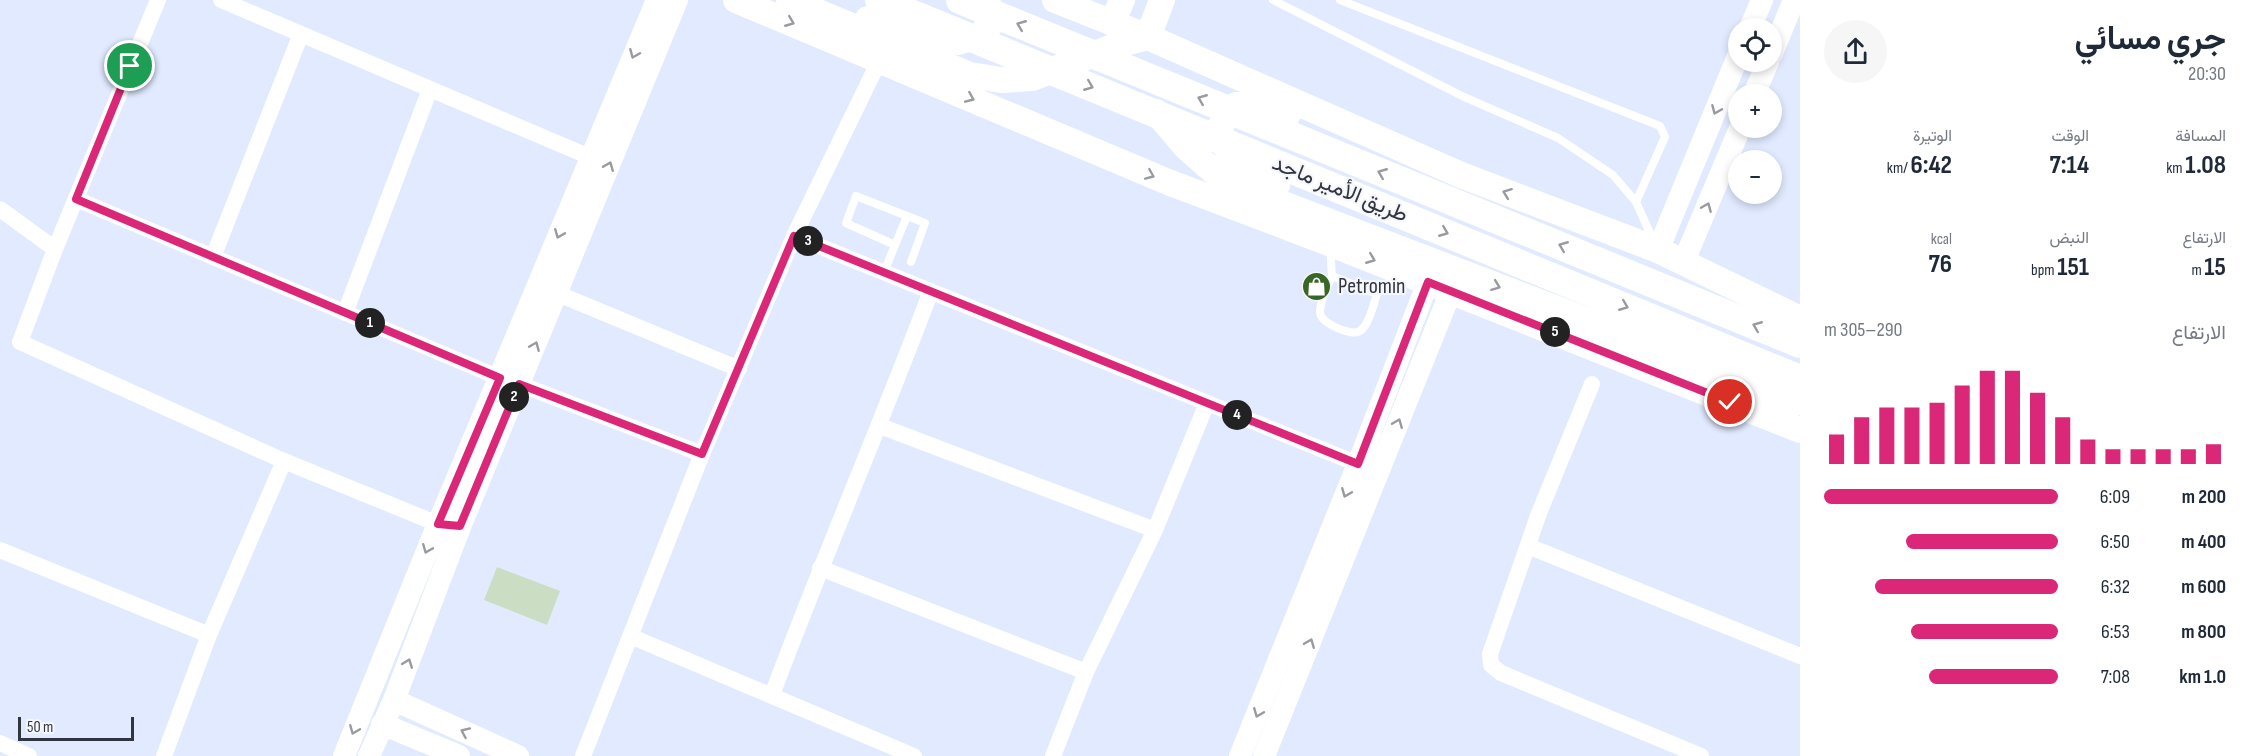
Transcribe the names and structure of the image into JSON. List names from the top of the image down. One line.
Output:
{"streets":{"highway":["طريق الأمير ماجد"]},"places":{"shop":["Petromin"]},"scale_bar":"50 m","page":{"heading":["جري مسائي","20:30"],"map_buttons":["+","−"],"stats":[["المسافة","1.08 km"],["الوقت","7:14"],["الوتيرة","6:42 /km"],["الارتفاع","15 m"],["النبض","151 bpm"],["kcal","76"]],"pins":["3","1","5","2","4"],"chart":["الارتفاع","290–305 m"],"list":[{"name":"200 m","note":"6:09"},{"name":"400 m","note":"6:50"},{"name":"600 m","note":"6:32"},{"name":"800 m","note":"6:53"},{"name":"1.0 km","note":"7:08"}],"scale":"50 m"}}
